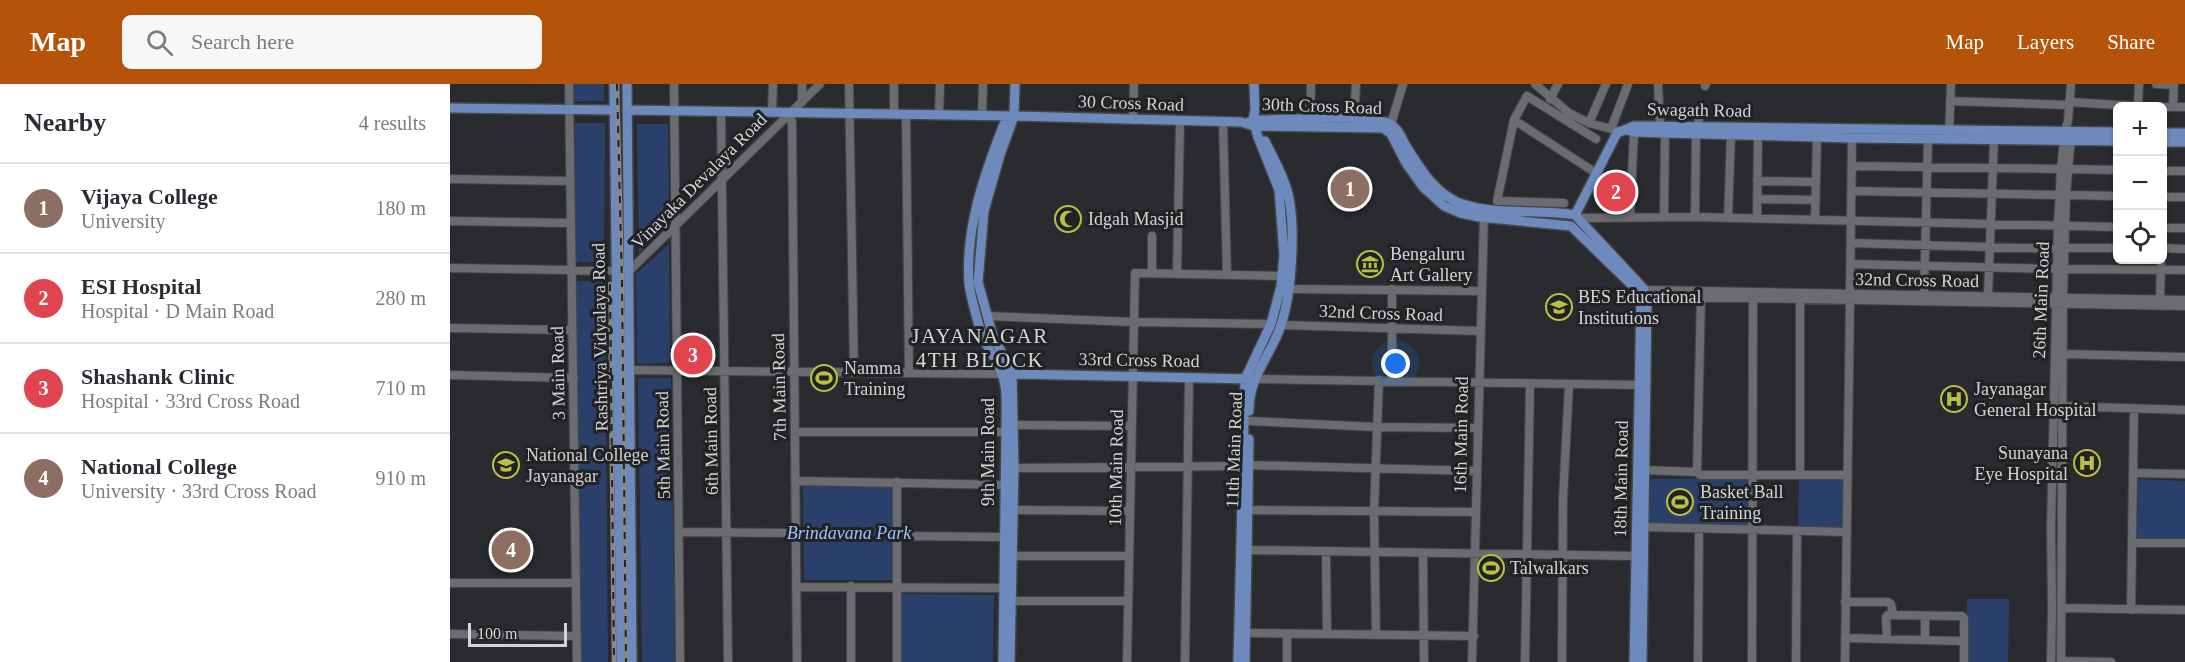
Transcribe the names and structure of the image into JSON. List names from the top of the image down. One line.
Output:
{"streets":{"main road":["30 Cross Road","30th Cross Road","Swagath Road","Rashtriya Vidyalaya Road","33rd Cross Road","11th Main Road","9th Main Road","18th Main Road"],"street":["Vinayaka Devalaya Road","32nd Cross Road","26th Main Road","3 Main Road","7th Main Road","16th Main Road","6th Main Road","5th Main Road","10th Main Road"]},"crossings":[["30 Cross Road","30th Cross Road"],["30 Cross Road","11th Main Road"],["30 Cross Road","9th Main Road"],["30th Cross Road","32nd Cross Road"],["30th Cross Road","16th Main Road"],["30th Cross Road","11th Main Road"],["30th Cross Road","18th Main Road"],["Swagath Road","26th Main Road"],["Vinayaka Devalaya Road","Rashtriya Vidyalaya Road"],["Vinayaka Devalaya Road","7th Main Road"],["Vinayaka Devalaya Road","6th Main Road"],["Vinayaka Devalaya Road","5th Main Road"],["32nd Cross Road","26th Main Road"],["32nd Cross Road","16th Main Road"],["32nd Cross Road","11th Main Road"],["32nd Cross Road","18th Main Road"],["Rashtriya Vidyalaya Road","33rd Cross Road"],["33rd Cross Road","7th Main Road"],["33rd Cross Road","16th Main Road"],["33rd Cross Road","6th Main Road"],["33rd Cross Road","5th Main Road"],["33rd Cross Road","11th Main Road"],["33rd Cross Road","9th Main Road"],["33rd Cross Road","10th Main Road"],["33rd Cross Road","18th Main Road"]],"districts":["JAYANAGAR 4TH BLOCK"],"parks":["Brindavana Park"],"places":{"mosque":["Idgah Masjid"],"museum":["Bengaluru Art Gallery"],"school or university":["BES Educational Institutions","National College Jayanagar"],"sports":["Namma Training","Basket Ball Training","Talwalkars"],"hospital":["Jayanagar General Hospital","Sunayana Eye Hospital"]},"scale_bar":"100 m","page":{"header":"Map","search":"Search here","nav":["Map","Layers","Share"],"heading":["Nearby","4 results"],"map_buttons":["+","−"],"list":[{"mark":"1","name":"Vijaya College","note":"University","value":"180 m"},{"mark":"2","name":"ESI Hospital","note":"Hospital · D Main Road","value":"280 m"},{"mark":"3","name":"Shashank Clinic","note":"Hospital · 33rd Cross Road","value":"710 m"},{"mark":"4","name":"National College","note":"University · 33rd Cross Road","value":"910 m"}],"pins":["1","2","3","4"],"scale":"100 m"}}
